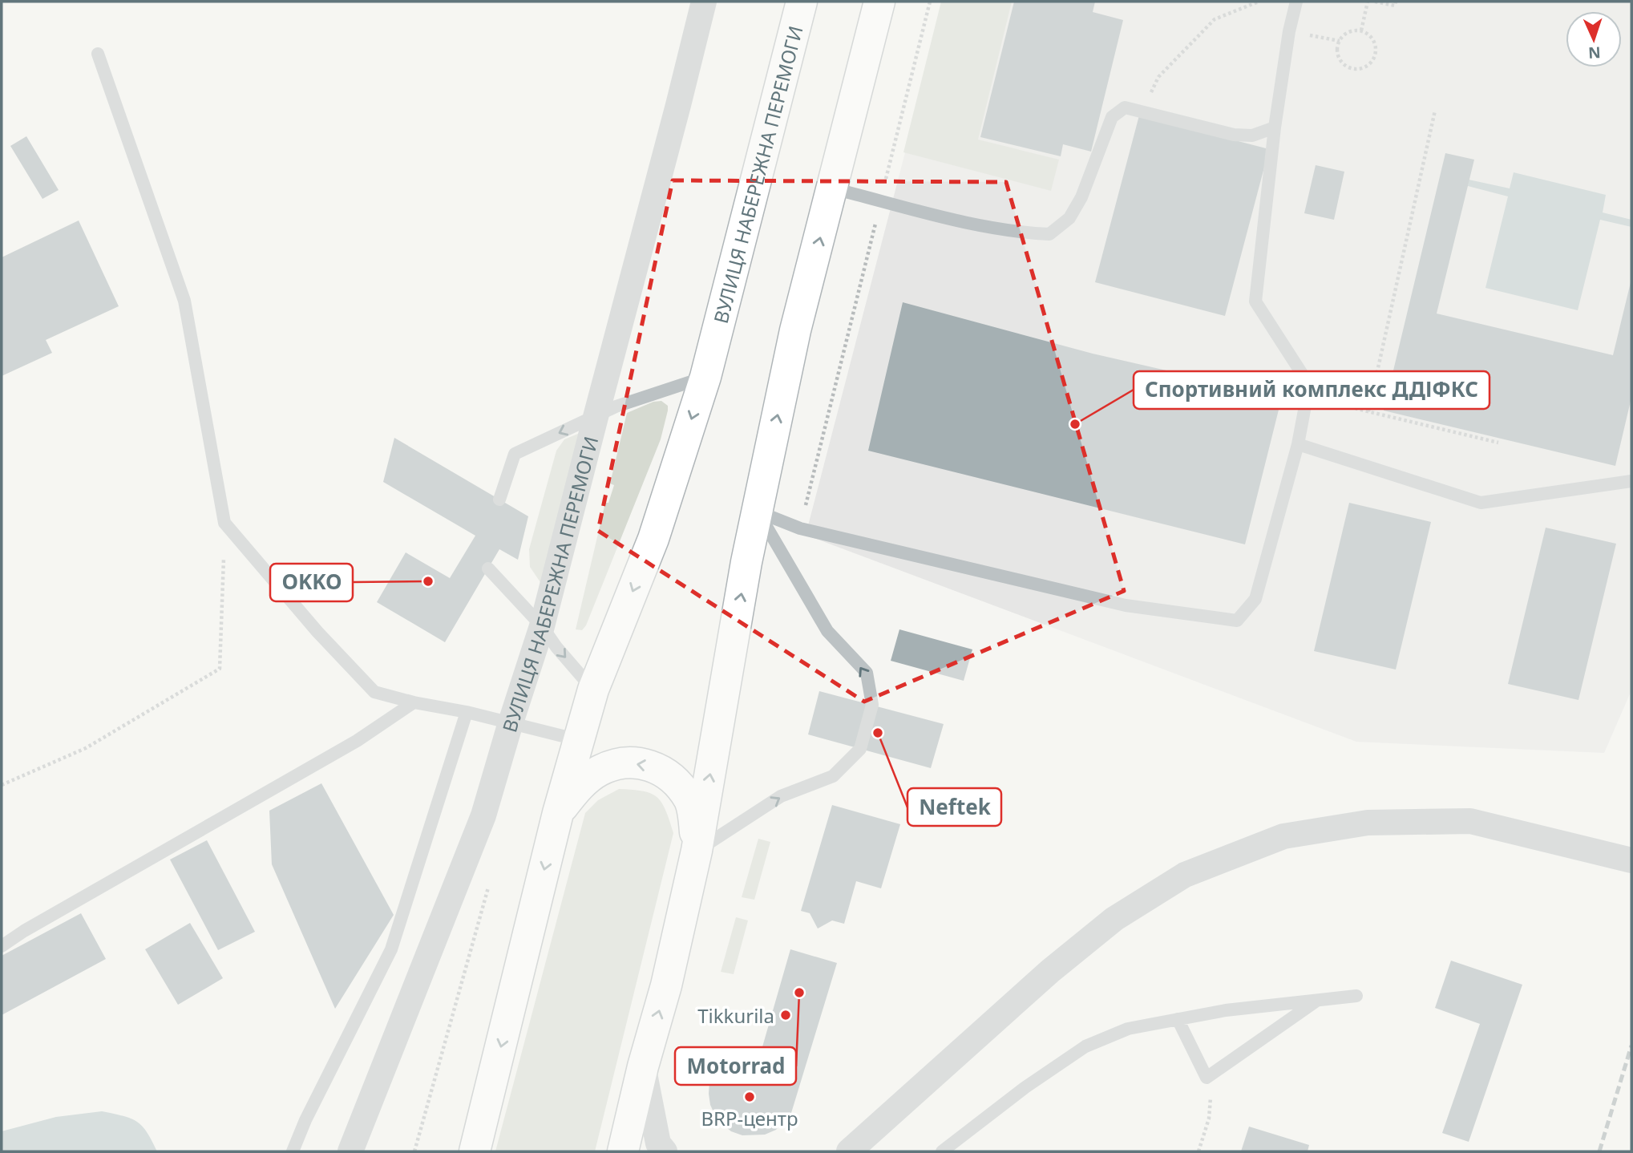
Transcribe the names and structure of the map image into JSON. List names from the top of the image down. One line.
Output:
{"streets":{"main road":["ВУЛИЦЯ НАБЕРЕЖНА ПЕРЕМОГИ"]},"places":["Спортивний комплекс ДДІФКС","OKKO","Neftek","Motorrad","Tikkurila","BRP-центр"],"north":"bottom"}
